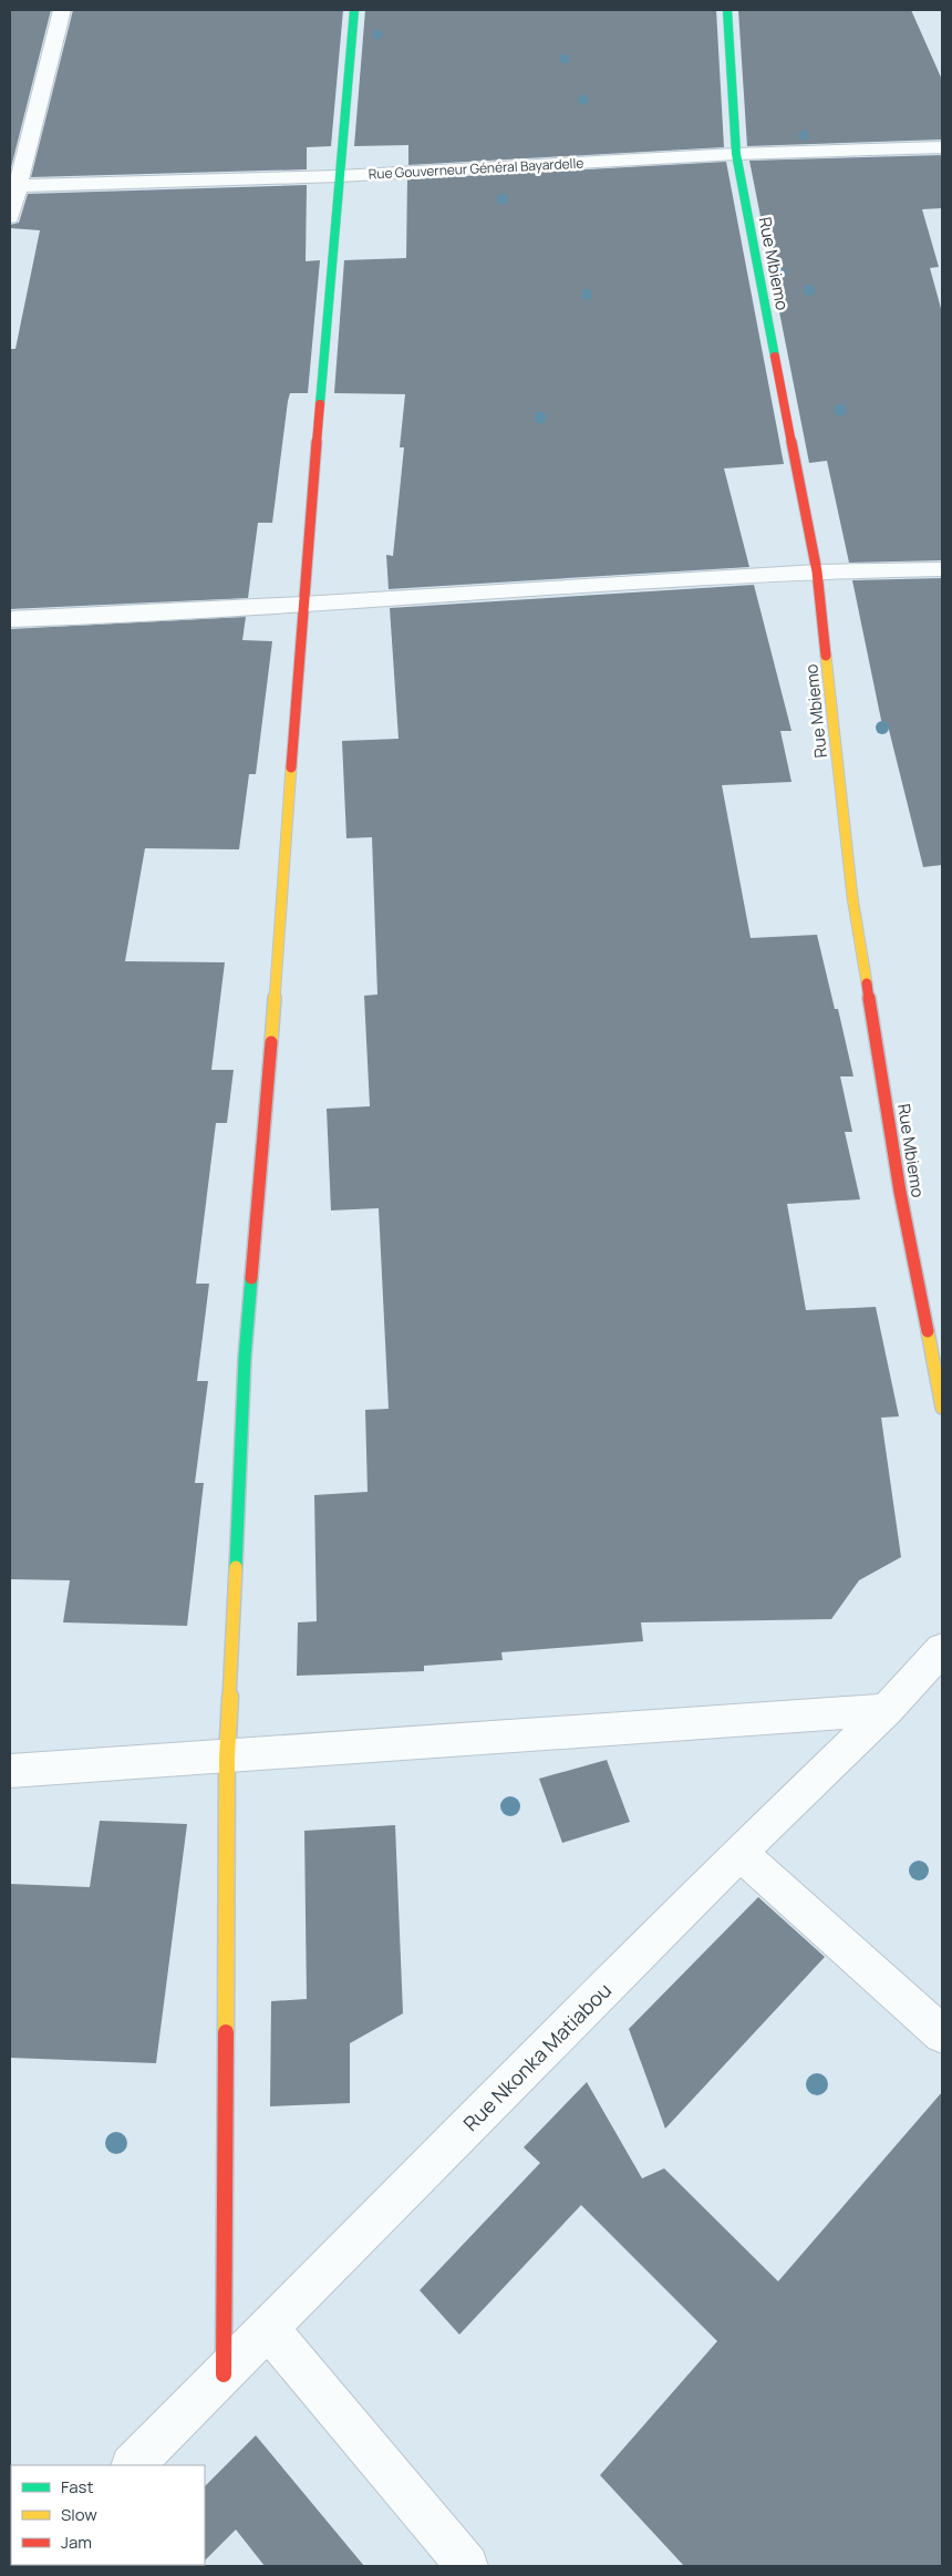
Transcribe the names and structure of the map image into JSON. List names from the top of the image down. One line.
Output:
{"streets":{"street":["Rue Gouverneur Général Bayardelle","Rue Mbiemo","Rue Nkonka Matiabou"]},"crossings":[["Rue Gouverneur Général Bayardelle","Rue Mbiemo"]],"legend":["Fast","Slow","Jam"]}
